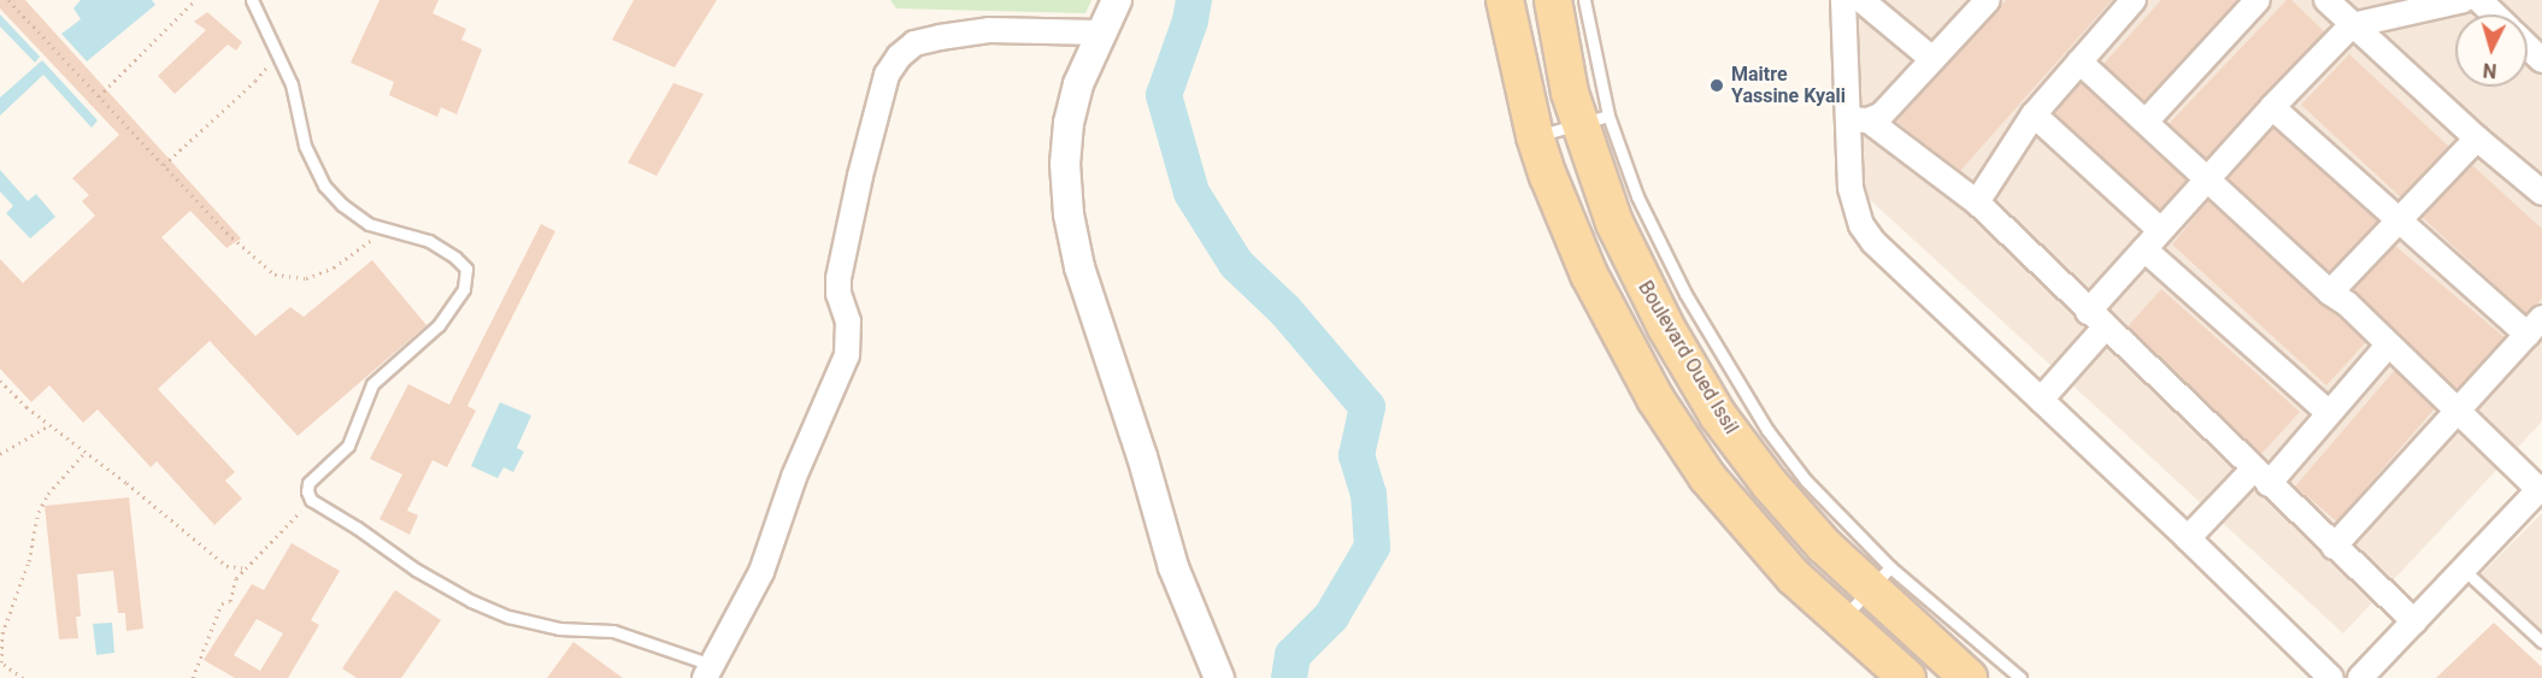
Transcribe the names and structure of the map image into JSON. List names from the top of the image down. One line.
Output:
{"streets":{"main road":["Boulevard Oued Issil"]},"places":["Maitre Yassine Kyali"],"north":"bottom"}
